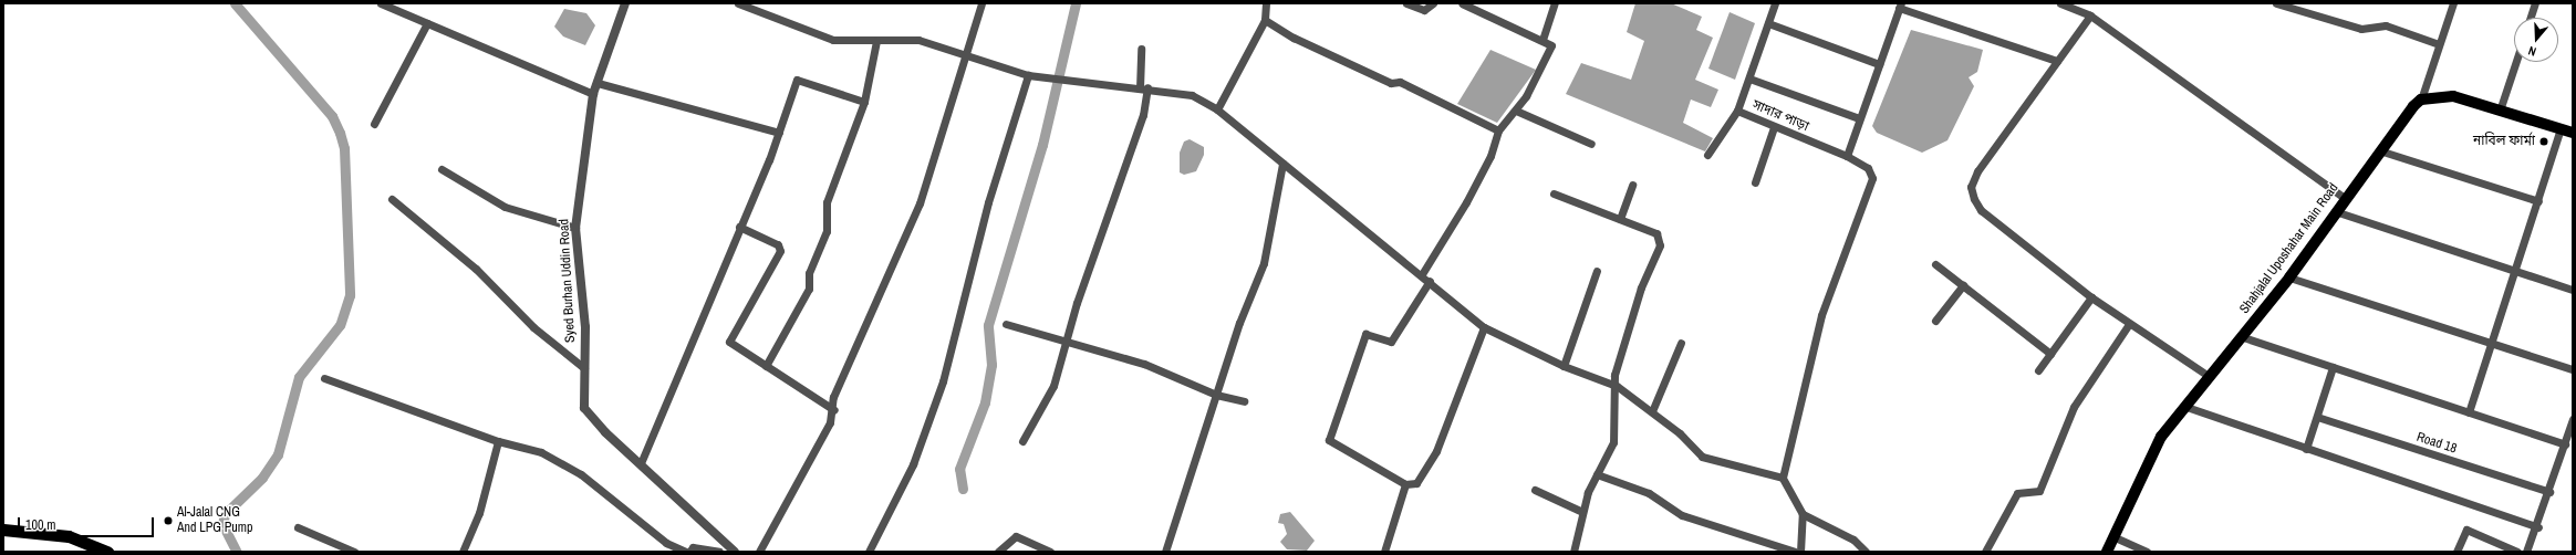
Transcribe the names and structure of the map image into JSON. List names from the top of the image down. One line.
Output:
{"streets":{"main road":["Shahjalal Uposhahar Main Road"],"street":["সাদার পাড়া","Syed Burhan Uddin Road","Road 18"]},"places":["নাবিল ফার্মা","Al-Jalal CNG And LPG Pump"],"scale_bar":"100 m","north":"bottom"}
